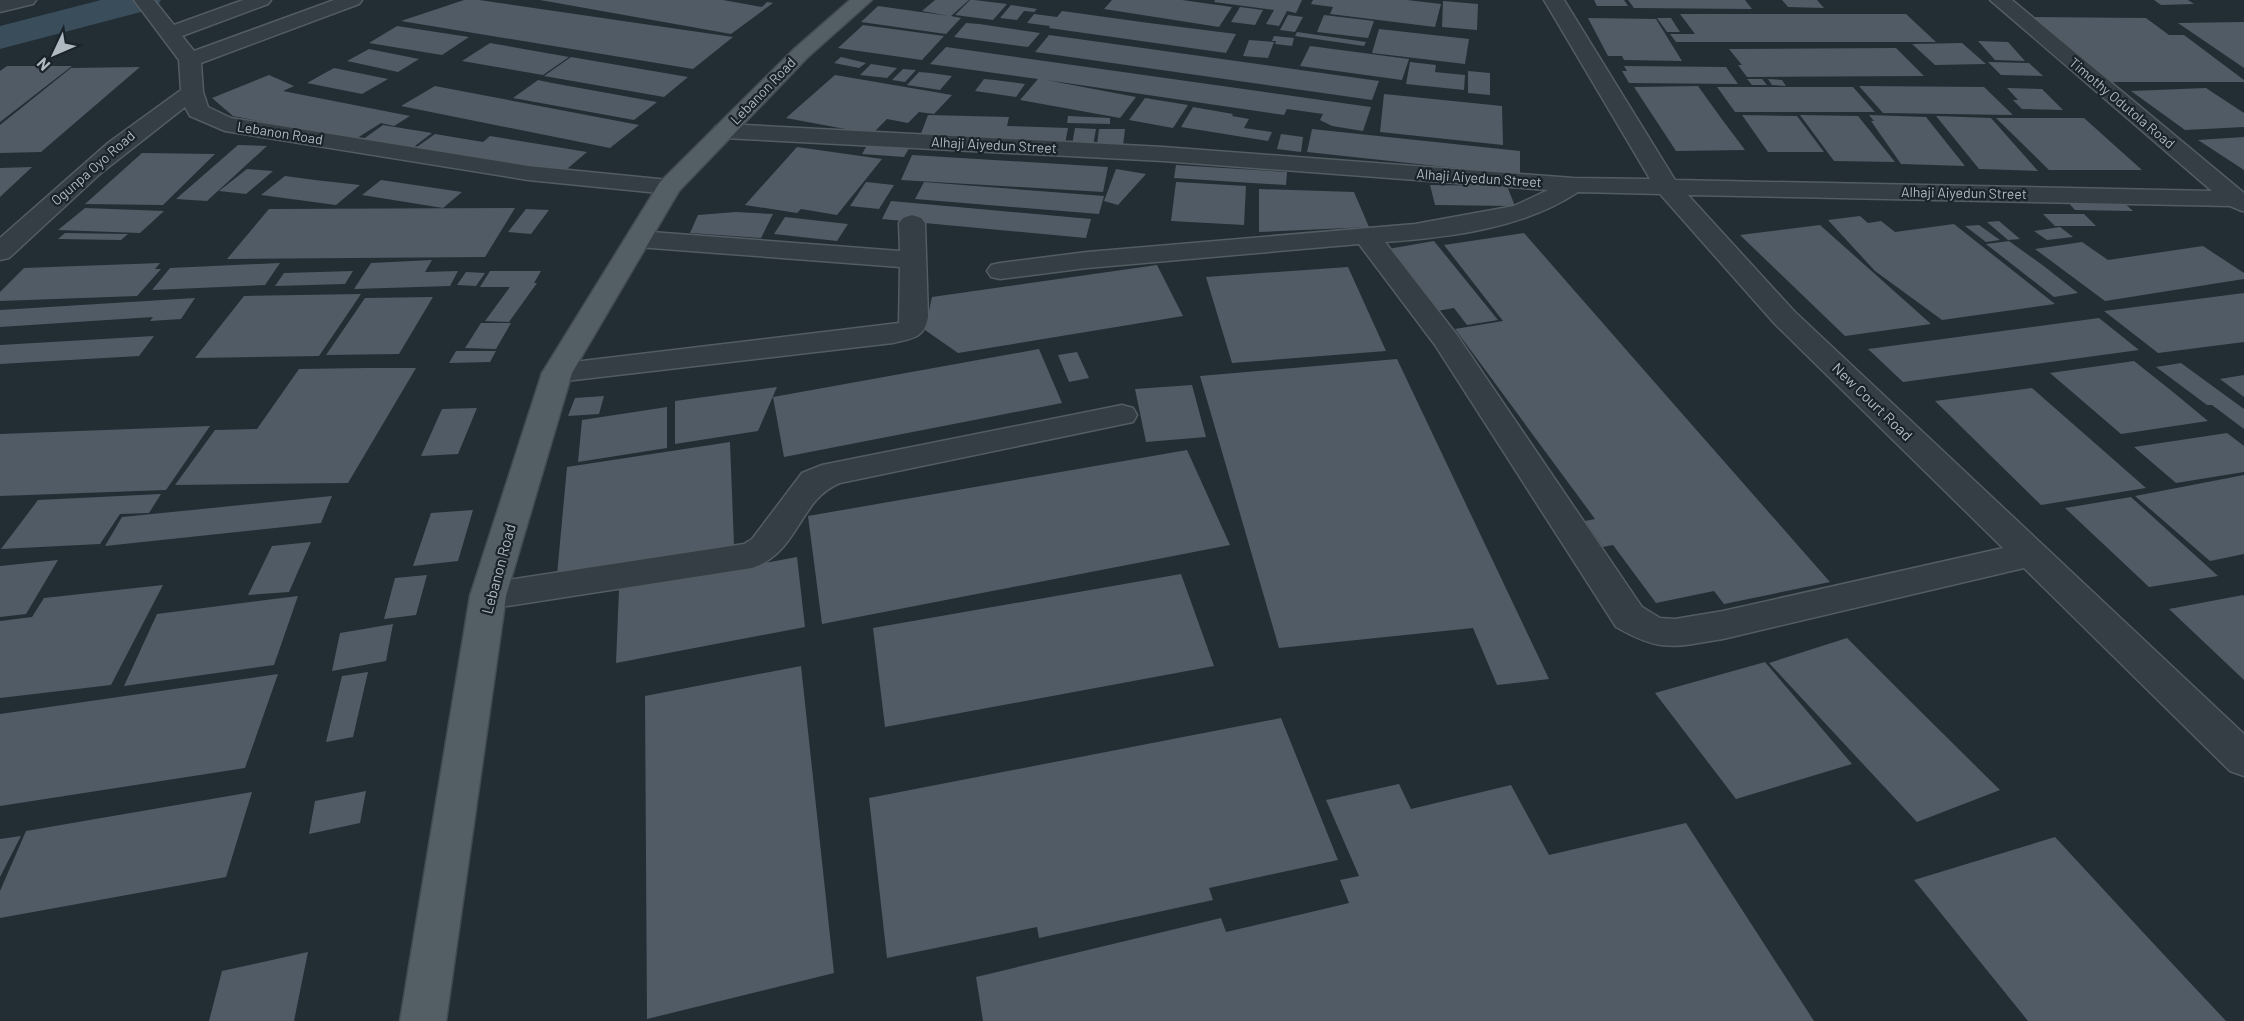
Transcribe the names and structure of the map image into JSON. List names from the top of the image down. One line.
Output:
{"streets":{"main road":["Lebanon Road"],"street":["Timothy Odutola Road","Alhaji Aiyedun Street","Ogunpa Oyo Road","New Court Road"]},"crossings":[["Lebanon Road","Alhaji Aiyedun Street"],["Lebanon Road","Ogunpa Oyo Road"],["Timothy Odutola Road","Alhaji Aiyedun Street"],["Alhaji Aiyedun Street","New Court Road"]],"north":"bottom left"}
